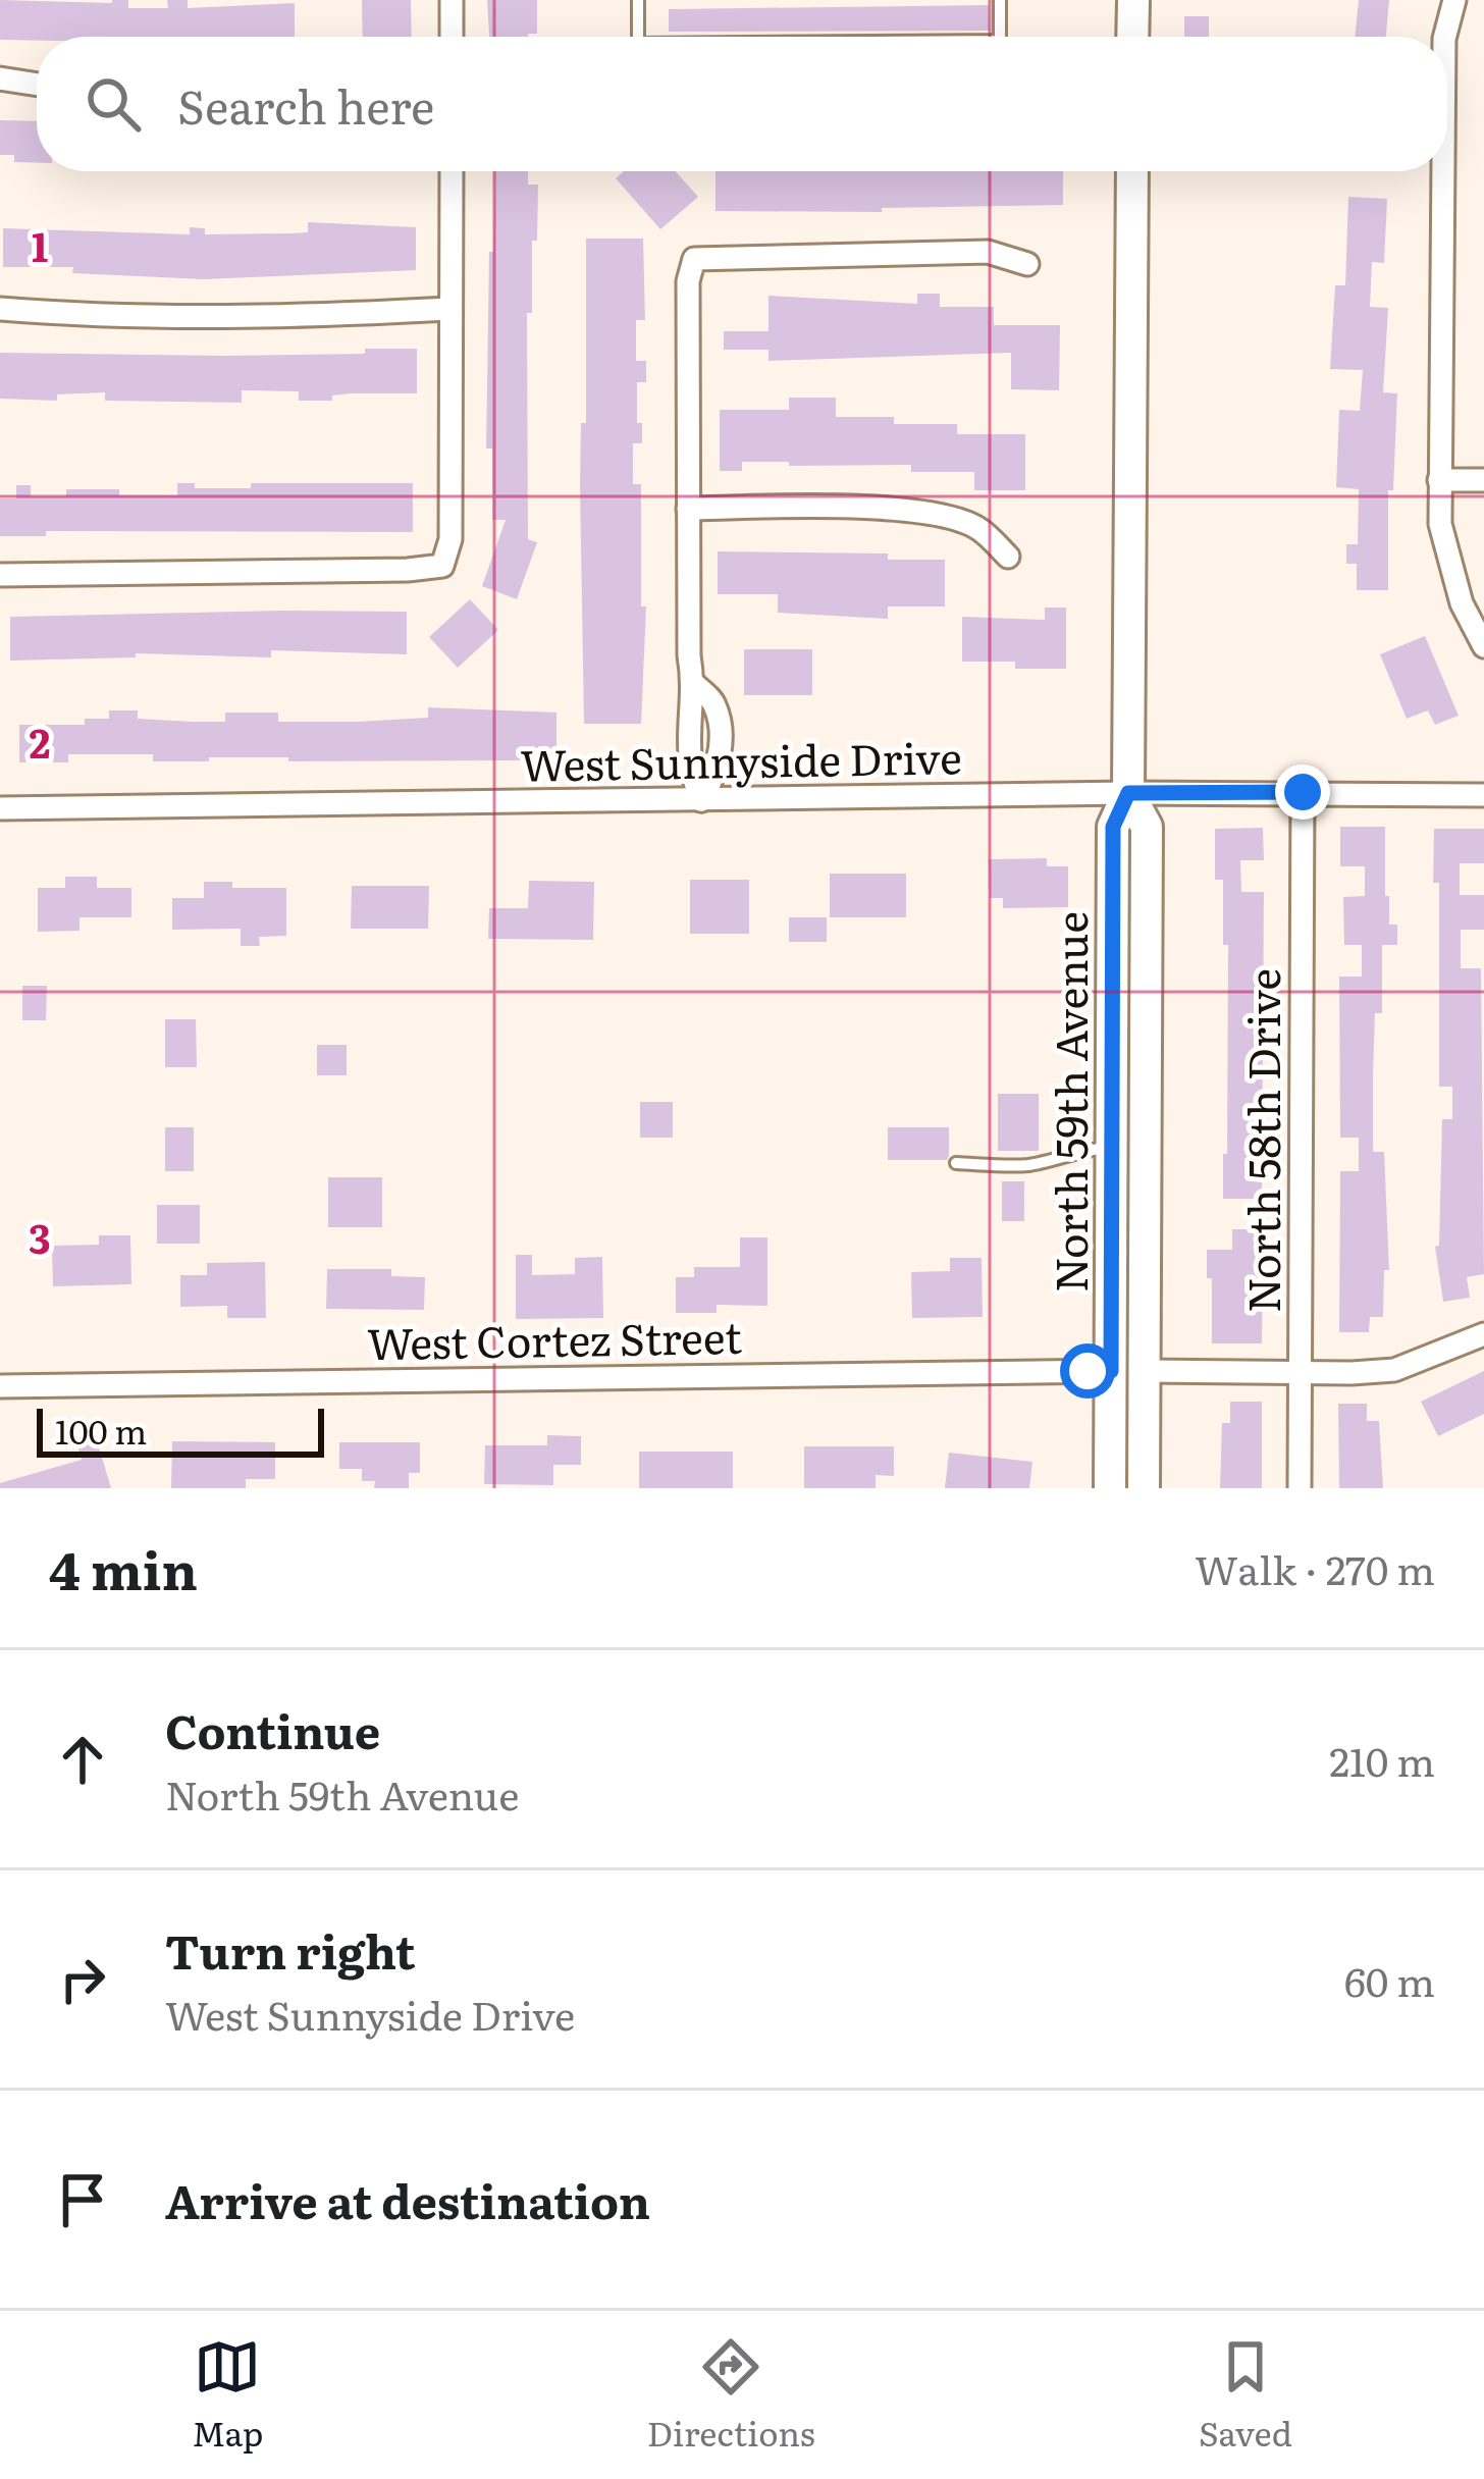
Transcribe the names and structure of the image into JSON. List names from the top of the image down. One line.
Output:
{"streets":{"main road":["North 59th Avenue"],"street":["West Sunnyside Drive","North 58th Drive","West Cortez Street"]},"crossings":[["West Sunnyside Drive","North 59th Avenue"],["West Sunnyside Drive","North 58th Drive"],["North 59th Avenue","West Cortez Street"]],"scale_bar":"100 m","page":{"search":"Search here","scale":"100 m","heading":["4 min","Walk · 270 m"],"list":[["Continue","North 59th Avenue","210 m"],["Turn right","West Sunnyside Drive","60 m"],"Arrive at destination"],"nav":["Map","Directions","Saved"]},"grid":{"rows":["1","2","3"]}}
